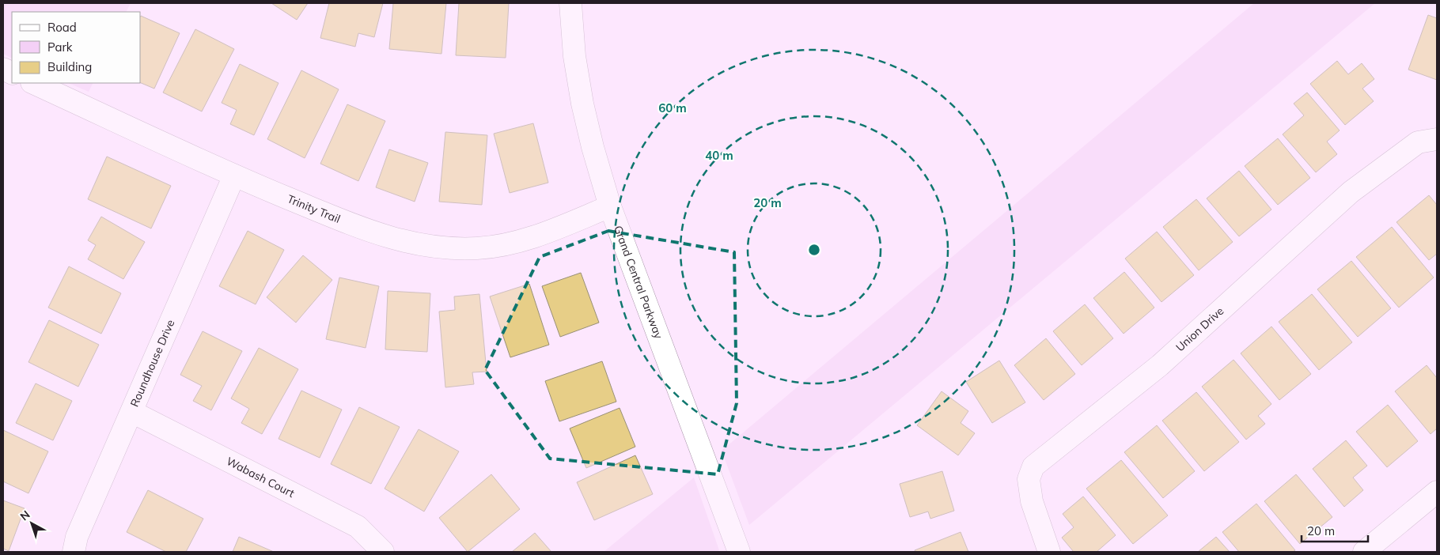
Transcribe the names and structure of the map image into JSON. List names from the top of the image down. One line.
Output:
{"streets":{"street":["Trinity Trail","Grand Central Parkway","Union Drive","Roundhouse Drive","Wabash Court"]},"crossings":[["Trinity Trail","Grand Central Parkway"],["Trinity Trail","Roundhouse Drive"],["Roundhouse Drive","Wabash Court"]],"legend":["Road","Park","Building"],"scale_bar":"20 m","north":"top left","rings":["60 m","40 m","20 m"]}
